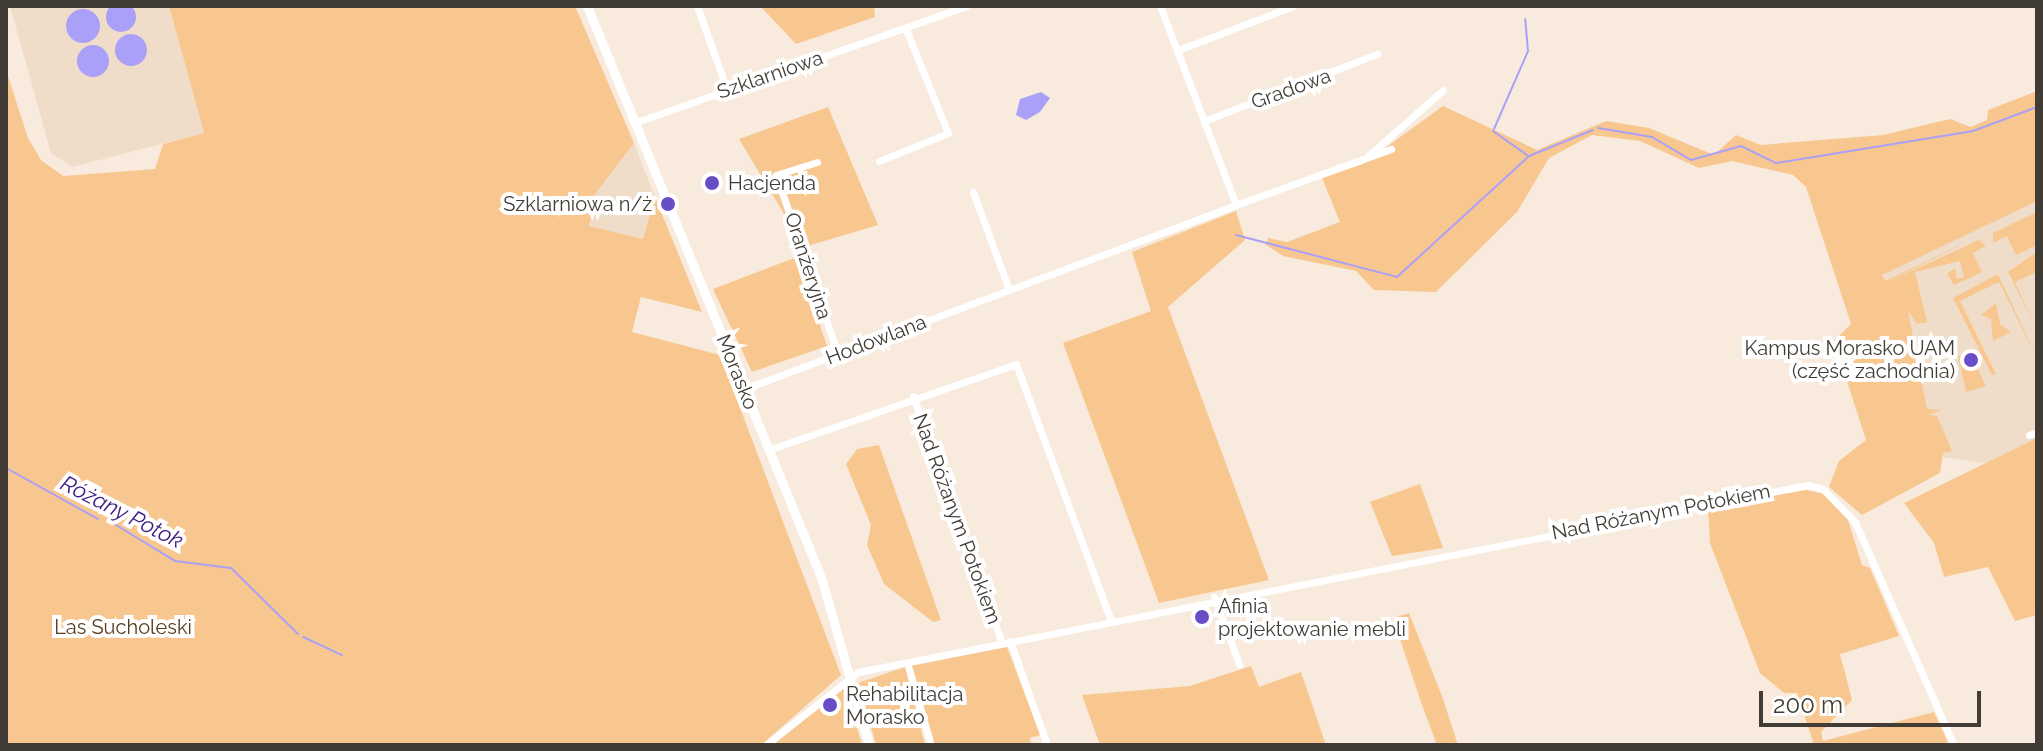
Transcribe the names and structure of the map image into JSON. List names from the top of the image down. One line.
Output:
{"streets":{"street":["Szklarniowa","Gradowa","Oranżeryjna","Hodowlana","Morasko","Nad Różanym Potokiem"]},"crossings":[["Szklarniowa","Morasko"],["Oranżeryjna","Hodowlana"],["Hodowlana","Morasko"],["Morasko","Nad Różanym Potokiem"]],"water":["Różany Potok"],"parks":["Las Sucholeski"],"places":["Hacjenda","Szklarniowa n/ż","Kampus Morasko UAM (część zachodnia)","Afinia projektowanie mebli","Rehabilitacja Morasko"],"scale_bar":"200 m"}
